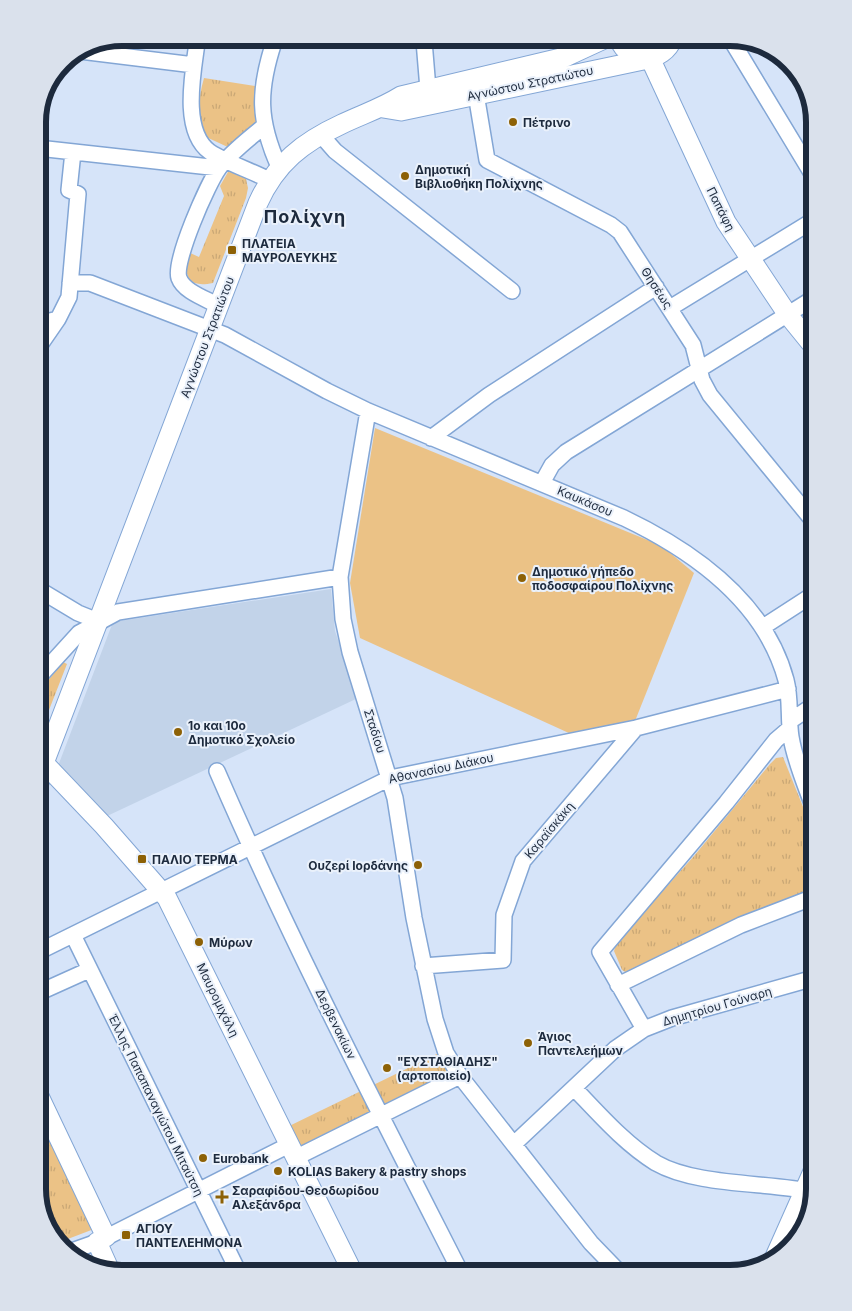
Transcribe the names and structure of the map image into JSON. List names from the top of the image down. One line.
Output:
{"streets":{"street":["Αγνώστου Στρατιώτου","Παπάφη","Θησέως","Καυκάσου","Σταδίου","Αθανασίου Διάκου","Καραϊσκάκη","Μαυρομιχάλη","Δημητρίου Γούναρη","Δερβενακίων","Έλλης Παπαπαναγιώτου Μιταύτση"]},"crossings":[["Αγνώστου Στρατιώτου","Παπάφη"],["Αγνώστου Στρατιώτου","Θησέως"],["Αγνώστου Στρατιώτου","Καυκάσου"],["Καυκάσου","Σταδίου"],["Καυκάσου","Αθανασίου Διάκου"],["Σταδίου","Αθανασίου Διάκου"],["Σταδίου","Καραϊσκάκη"],["Σταδίου","Δημητρίου Γούναρη"],["Αθανασίου Διάκου","Καραϊσκάκη"],["Αθανασίου Διάκου","Μαυρομιχάλη"],["Αθανασίου Διάκου","Δερβενακίων"],["Αθανασίου Διάκου","Έλλης Παπαπαναγιώτου Μιταύτση"]],"districts":["Πολίχνη"],"places":{"other":["Πέτρινο","Δημοτική Βιβλιοθήκη Πολίχνης","Δημοτικό γήπεδο ποδοσφαίρου Πολίχνης","1ο και 10ο Δημοτικό Σχολείο","Ουζερί Ιορδάνης","Μύρων","Άγιος Παντελεήμων","\"ΕΥΣΤΑΘΙΑΔΗΣ\" (αρτοποιείο)","Eurobank","KOLIAS Bakery & pastry shops"],"transit":["ΠΛΑΤΕΙΑ ΜΑΥΡΟΛΕΥΚΗΣ","ΠΑΛΙΟ ΤΕΡΜΑ","ΑΓΙΟΥ ΠΑΝΤΕΛΕΗΜΟΝΑ"],"health":["Σαραφίδου-Θεοδωρίδου Αλεξάνδρα"]}}
